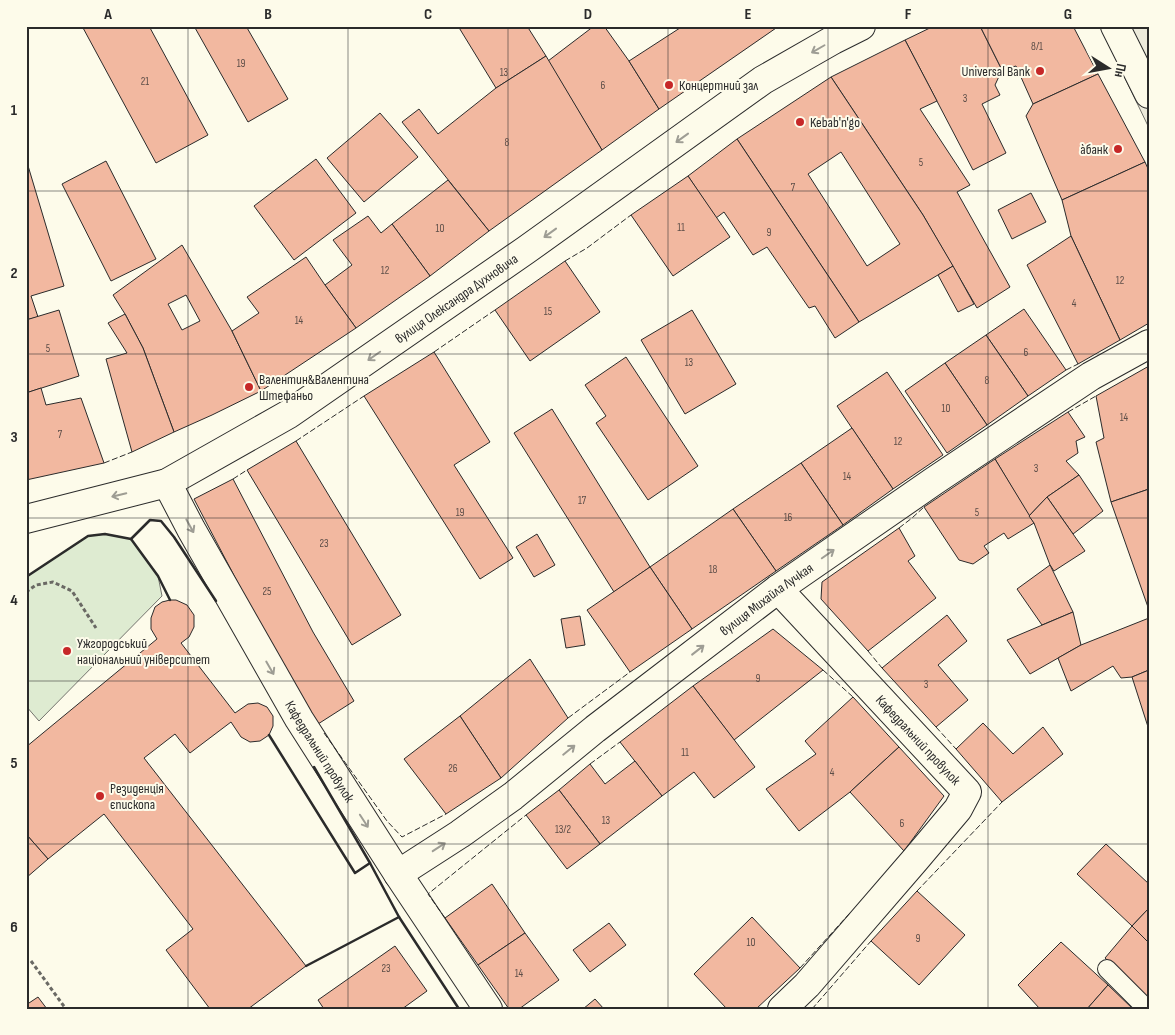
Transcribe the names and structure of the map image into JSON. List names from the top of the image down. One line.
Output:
{"streets":{"street":["вулиця Олександра Духновича","вулиця Михайла Лучкая","Кафедральний провулок"]},"crossings":[["вулиця Олександра Духновича","Кафедральний провулок"],["вулиця Михайла Лучкая","Кафедральний провулок"]],"one_way":["вулиця Олександра Духновича","вулиця Михайла Лучкая","Кафедральний провулок"],"places":["Universal Bank","Концертний зал","Kebab'n'go","а̀банк","Валентин&Валентина Штефаньо","Ужгородський національний університет","Резиденція єпископа"],"house_numbers":["8/1","19","13","21","6","3","8","5","7","11","10","9","12","12","4","15","14","5","6","13","8","10","14","7","12","3","14","17","19","5","16","23","18","25","9","3","11","26","4","13","6","13/2","9","10","23","14"],"north":"right","grid":{"columns":["A","B","C","D","E","F","G"],"rows":["1","2","3","4","5","6"]}}
